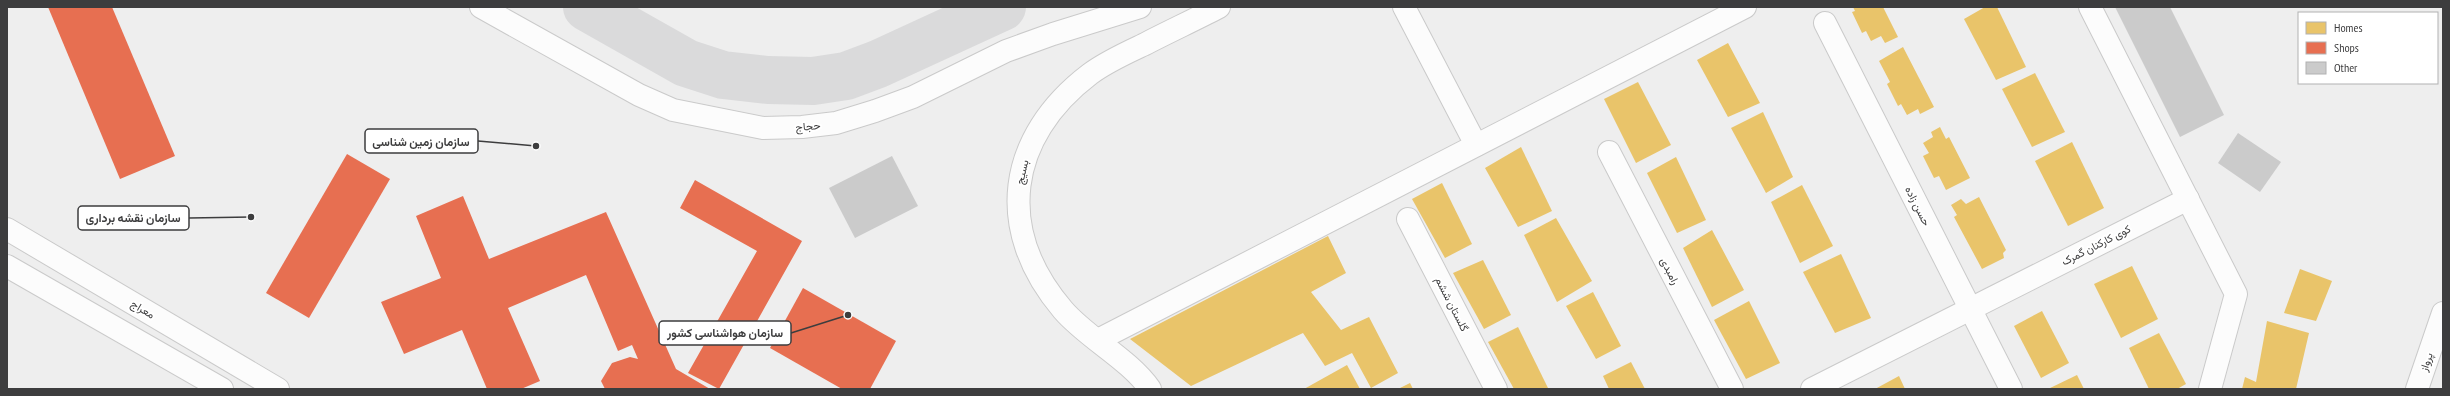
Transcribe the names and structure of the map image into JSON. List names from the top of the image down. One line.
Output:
{"streets":{"street":["حجاج","بسیج","حسن زاده","کوی کارکنان گمرک","رامبدی","گلستان ششم","معراج","پرواز"]},"crossings":[["حسن زاده","کوی کارکنان گمرک"]],"places":["سازمان زمین شناسی","سازمان نقشه برداری","سازمان هواشناسی کشور"],"legend":["Homes","Shops","Other"]}
